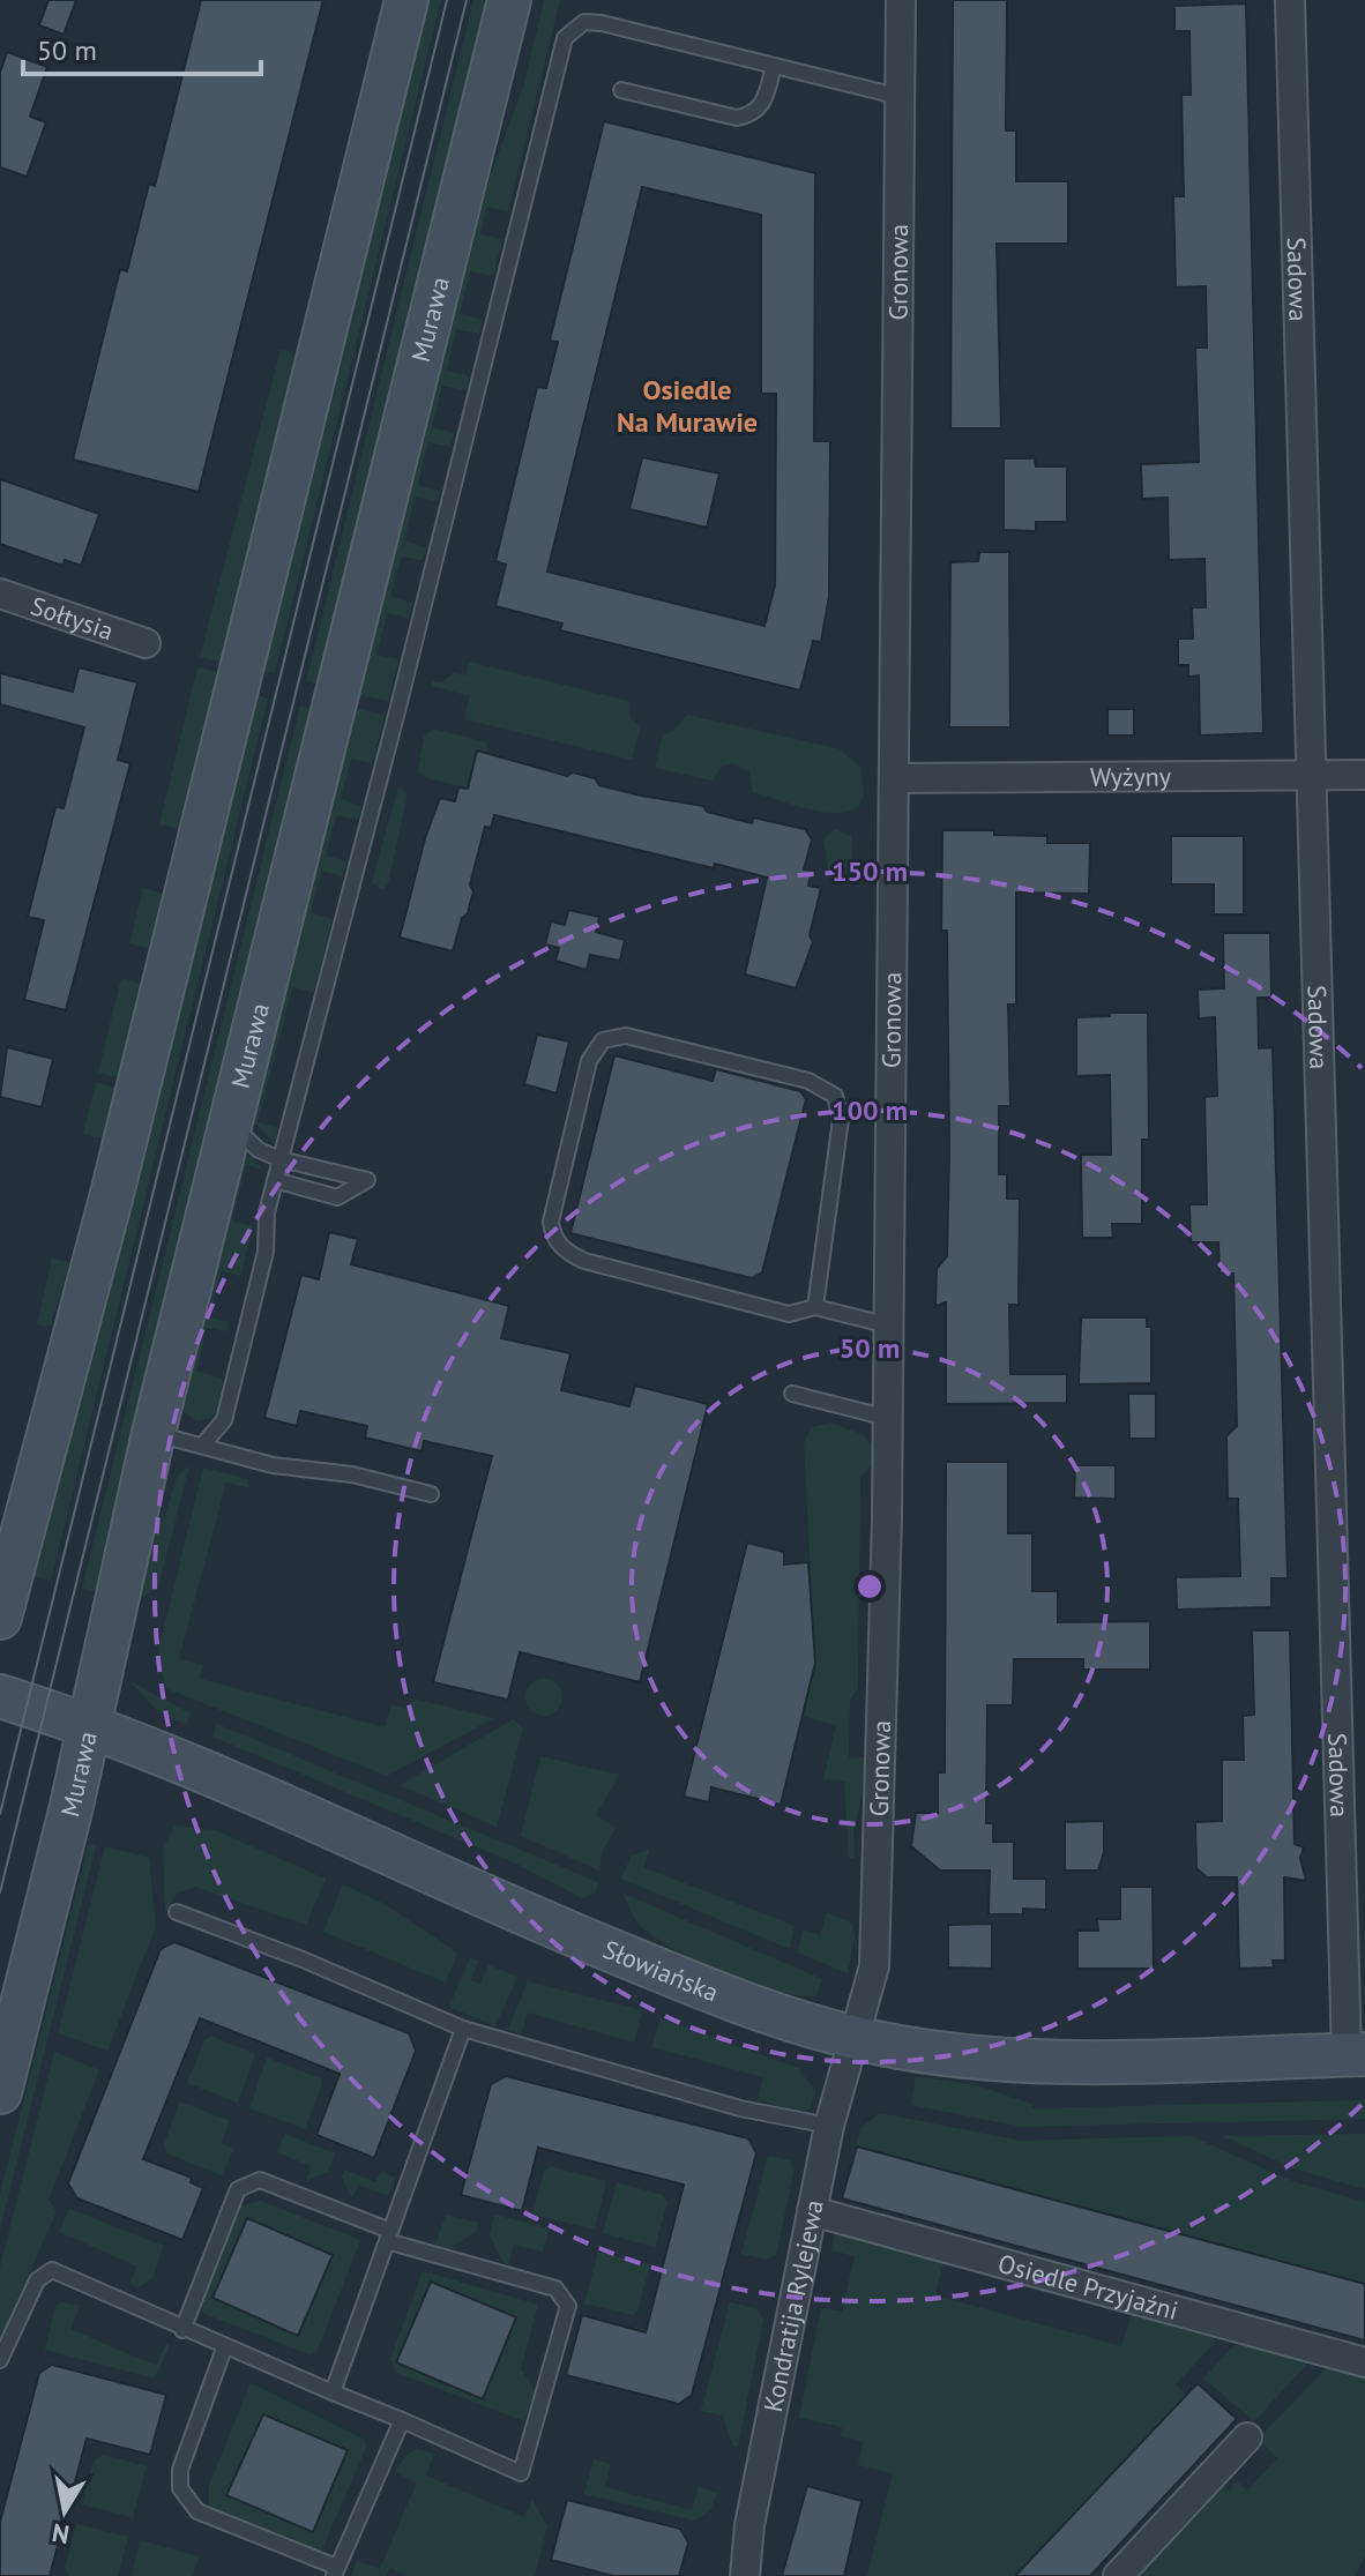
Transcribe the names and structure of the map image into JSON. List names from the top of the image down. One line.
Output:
{"streets":{"street":["Gronowa","Sadowa","Murawa","Sołtysia","Wyżyny","Słowiańska","Osiedle Przyjaźni","Kondratija Rylejewa"]},"crossings":[["Gronowa","Wyżyny"],["Gronowa","Słowiańska"],["Gronowa","Kondratija Rylejewa"],["Sadowa","Wyżyny"],["Sadowa","Słowiańska"],["Murawa","Słowiańska"],["Słowiańska","Kondratija Rylejewa"],["Osiedle Przyjaźni","Kondratija Rylejewa"]],"districts":["Osiedle Na Murawie"],"scale_bar":"50 m","north":"bottom","rings":["150 m","100 m","50 m"]}
